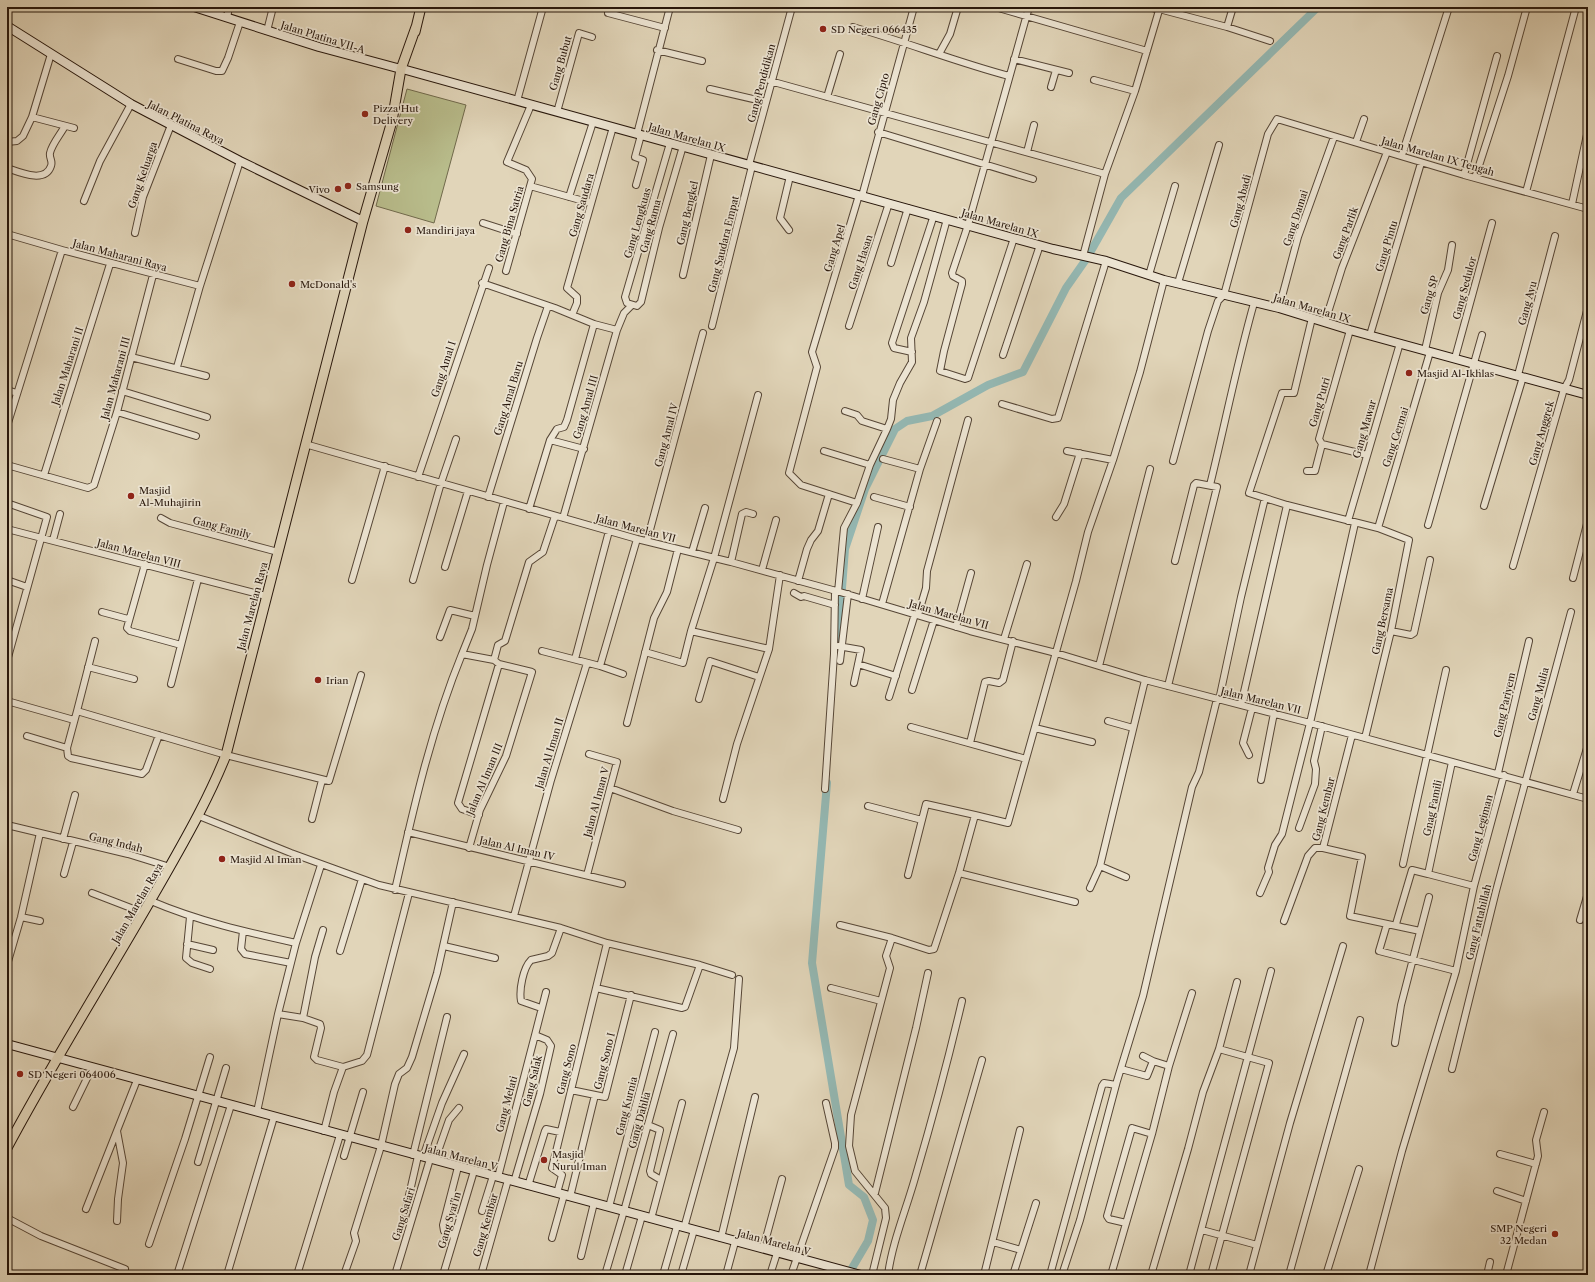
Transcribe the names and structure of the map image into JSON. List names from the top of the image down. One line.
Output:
{"streets":{"main road":["Jalan Platina VII-A","Jalan Platina Raya","Jalan Marelan IX","Jalan Marelan Raya","Jalan Marelan V"],"street":["Gang Bubut","Gang Pendidikan","Gang Cipto","Jalan Marelan IX Tengah","Gang Keluarga","Gang Abadi","Gang Saudara","Gang Bengkel","Gang Damai","Gang Lengkuas","Gang Bina Satria","Gang Rama","Gang Parlik","Gang Saudara Empat","Gang Pintu","Gang Apel","Jalan Maharani Raya","Gang Hasan","Gang Sedulor","Gang SP","Gang Ayu","Jalan Maharani II","Gang Amal I","Jalan Maharani III","Gang Amal Baru","Gang Putri","Gang Amal III","Gang Mawar","Gang Anggrek","Gang Amal IV","Gang Cermai","Gang Family","Jalan Marelan VII","Jalan Marelan VIII","Gang Bersama","Gang Mulia","Gang Pariyem","Jalan Al Iman II","Jalan Al Iman III","Jalan Al Iman V","Gnag Famili","Gang Kembar","Gang Legiman","Gang Indah","Jalan Al Iman IV","Gang Fattahillah","Gang Sono I","Gang Sono","Gang Salak","Gang Melati","Gang Kurnia","Gang Dahlia","Gang Safari","Gang Syai'in"]},"crossings":[["Jalan Platina VII-A","Jalan Marelan IX"],["Jalan Platina VII-A","Jalan Marelan Raya"],["Gang Bubut","Jalan Marelan IX"],["Gang Pendidikan","Jalan Marelan IX"],["Gang Pendidikan","Gang Saudara Empat"],["Gang Cipto","Jalan Marelan IX"],["Gang Cipto","Gang Apel"],["Jalan Platina Raya","Gang Keluarga"],["Jalan Platina Raya","Jalan Marelan Raya"],["Jalan Marelan IX","Gang Abadi"],["Jalan Marelan IX","Gang Saudara"],["Jalan Marelan IX","Gang Bengkel"],["Jalan Marelan IX","Gang Damai"],["Jalan Marelan IX","Gang Lengkuas"],["Jalan Marelan IX","Gang Bina Satria"],["Jalan Marelan IX","Gang Rama"],["Jalan Marelan IX","Gang Parlik"],["Jalan Marelan IX","Gang Saudara Empat"],["Jalan Marelan IX","Gang Pintu"],["Jalan Marelan IX","Gang Apel"],["Jalan Marelan IX","Gang Hasan"],["Jalan Marelan IX","Gang Sedulor"],["Jalan Marelan IX","Gang SP"],["Jalan Marelan IX","Gang Ayu"],["Jalan Marelan IX","Gang Putri"],["Jalan Marelan IX","Gang Mawar"],["Jalan Marelan IX","Gang Anggrek"],["Jalan Marelan IX","Gang Cermai"],["Jalan Marelan IX","Jalan Marelan Raya"],["Jalan Marelan IX Tengah","Gang Abadi"],["Jalan Marelan IX Tengah","Gang Damai"],["Jalan Marelan IX Tengah","Gang Parlik"],["Jalan Marelan IX Tengah","Gang Pintu"],["Gang Lengkuas","Gang Rama"],["Gang Lengkuas","Gang Amal III"],["Gang Rama","Gang Amal III"],["Jalan Maharani Raya","Jalan Maharani II"],["Jalan Maharani Raya","Jalan Maharani III"],["Gang SP","Gang Cermai"],["Jalan Maharani II","Jalan Maharani III"],["Gang Amal I","Jalan Marelan VII"],["Gang Amal Baru","Jalan Marelan VII"],["Gang Amal III","Jalan Marelan VII"],["Gang Amal IV","Jalan Marelan VII"],["Gang Cermai","Gang Bersama"],["Gang Family","Jalan Marelan Raya"],["Jalan Marelan VII","Jalan Marelan Raya"],["Jalan Marelan VII","Gang Bersama"],["Jalan Marelan VII","Gang Mulia"],["Jalan Marelan VII","Gang Pariyem"],["Jalan Marelan VII","Gnag Famili"],["Jalan Marelan VII","Gang Kembar"],["Jalan Marelan VII","Gang Legiman"],["Jalan Marelan VII","Gang Fattahillah"],["Jalan Marelan VIII","Jalan Marelan Raya"],["Jalan Marelan Raya","Gang Indah"],["Jalan Marelan Raya","Jalan Marelan V"],["Gang Mulia","Gang Fattahillah"],["Gang Pariyem","Gang Legiman"],["Jalan Al Iman II","Jalan Al Iman IV"],["Jalan Al Iman III","Jalan Al Iman IV"],["Jalan Al Iman V","Jalan Al Iman IV"],["Gang Kembar","Gang Salak"],["Gang Kembar","Jalan Marelan V"],["Gang Sono I","Gang Sono"],["Gang Sono","Jalan Marelan V"],["Gang Salak","Gang Melati"],["Gang Salak","Jalan Marelan V"],["Gang Melati","Jalan Marelan V"],["Gang Kurnia","Jalan Marelan V"],["Gang Dahlia","Jalan Marelan V"],["Jalan Marelan V","Gang Safari"],["Jalan Marelan V","Gang Syai'in"]],"places":["SD Negeri 066435","Pizza Hut Delivery","Samsung","Vivo","Mandiri jaya","McDonald's","Masjid Al-Ikhlas","Masjid Al-Muhajirin","Irian","Masjid Al Iman","SD Negeri 064006","Masjid Nurul Iman","SMP Negeri 32 Medan"]}
